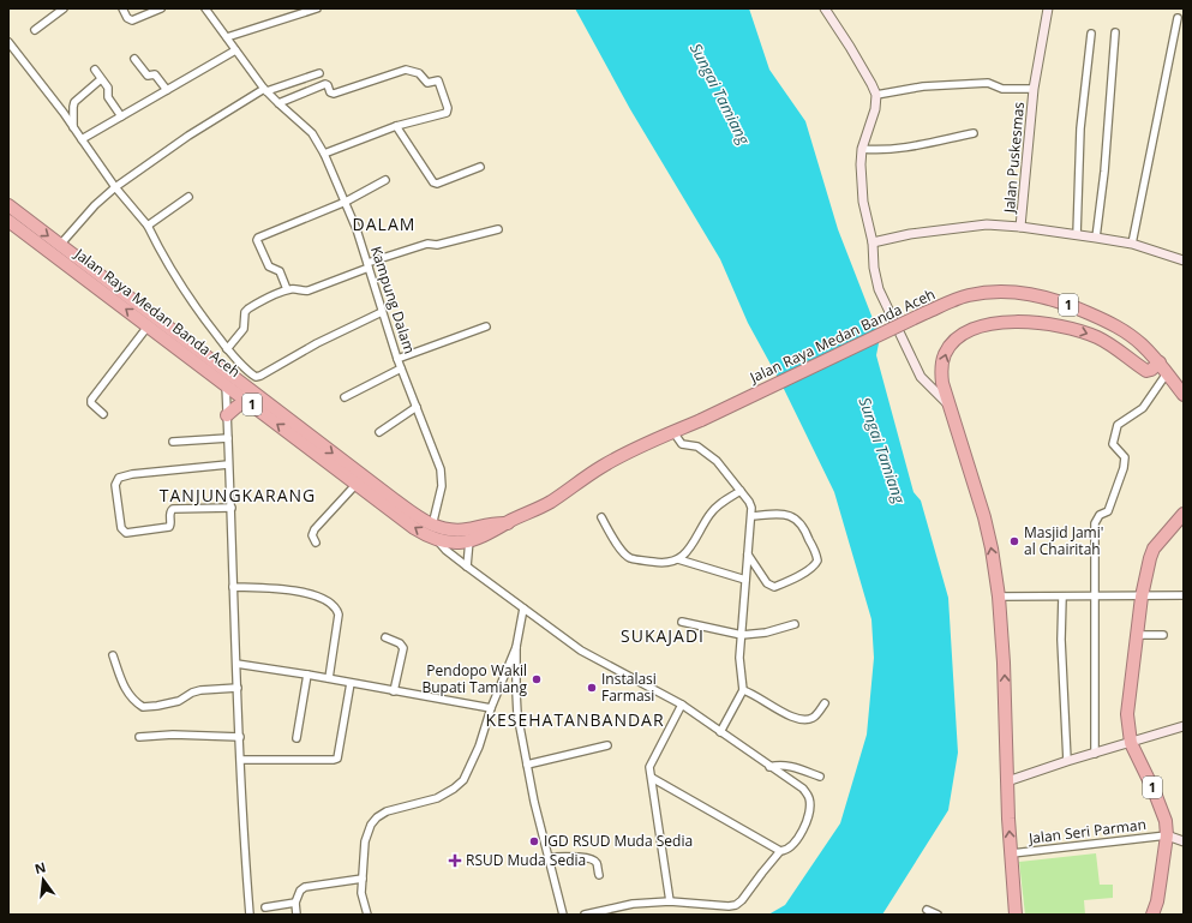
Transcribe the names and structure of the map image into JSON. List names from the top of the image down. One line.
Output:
{"streets":{"highway":["1","Jalan Raya Medan Banda Aceh"],"street":["Jalan Puskesmas","Kampung Dalam","Jalan Seri Parman"]},"crossings":[["Kampung Dalam","Jalan Raya Medan Banda Aceh"],["1","Jalan Seri Parman"]],"districts":["DALAM","TANJUNGKARANG","SUKAJADI","KESEHATANBANDAR"],"water":["Sungai Tamiang"],"places":{"other":["Masjid Jami' al Chairitah","Pendopo Wakil Bupati Tamiang","Instalasi Farmasi","IGD RSUD Muda Sedia"],"health":["RSUD Muda Sedia"]},"north":"top"}
